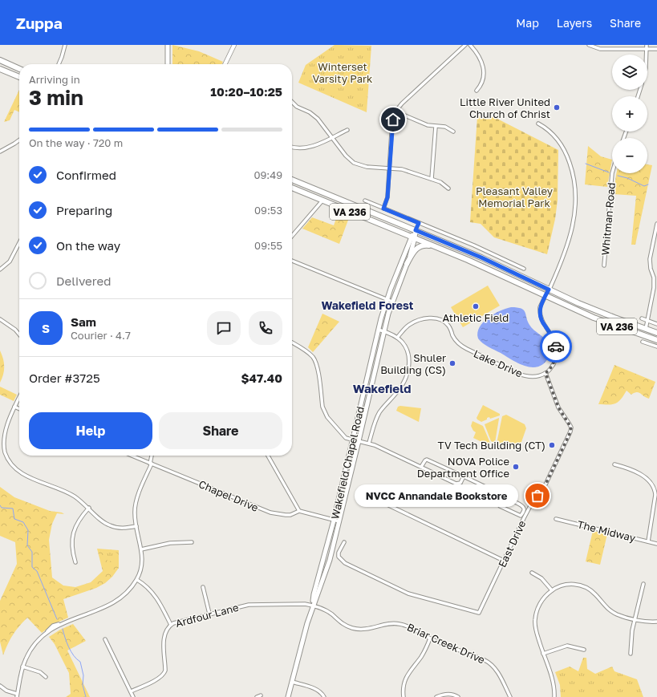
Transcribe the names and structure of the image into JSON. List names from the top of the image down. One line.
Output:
{"streets":{"main road":["VA 236","Wakefield Chapel Road"],"street":["Whitman Road","Lake Drive","Chapel Drive","The Midway","East Drive","Ardfour Lane","Briar Creek Drive"]},"crossings":[["VA 236","Wakefield Chapel Road"],["Lake Drive","East Drive"],["Wakefield Chapel Road","Chapel Drive"],["Wakefield Chapel Road","Ardfour Lane"],["Wakefield Chapel Road","Briar Creek Drive"],["Ardfour Lane","Briar Creek Drive"]],"districts":["Wakefield Forest","Wakefield"],"parks":["Winterset Varsity Park","Pleasant Valley Memorial Park"],"places":["Little River United Church of Christ","Athletic Field","Shuler Building (CS)","TV Tech Building (CT)","NOVA Police Department Office","NVCC Annandale Bookstore"],"page":{"header":"Zuppa","nav":["Map","Layers","Share"],"map_buttons":["+","−"],"heading":["3 min","Arriving in","10:20–10:25"],"panel":["Sam","Courier · 4.7","Order #3725","$47.40"],"bar":"On the way · 720 m","list":[["Confirmed","09:49"],["Preparing","09:53"],["On the way","09:55"],"Delivered"],"round":"S","buttons":["Help","Share"],"bubble":"NVCC Annandale Bookstore"}}
